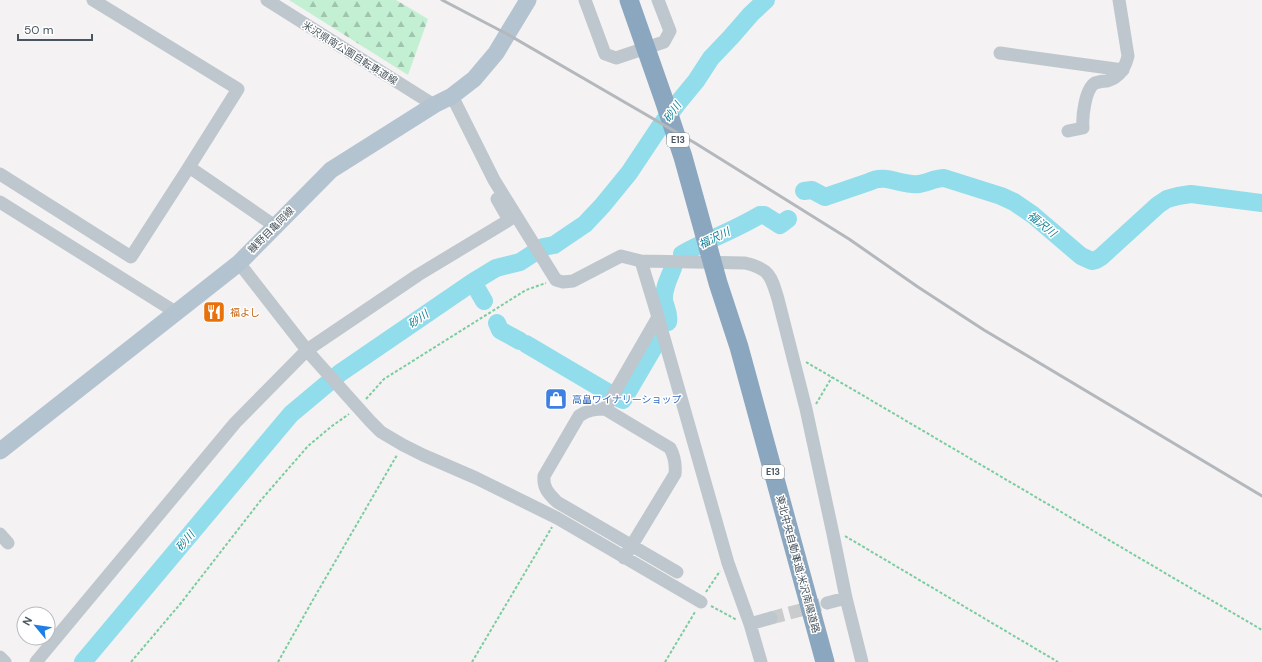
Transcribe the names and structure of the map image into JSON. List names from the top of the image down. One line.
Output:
{"streets":{"highway":["E13","東北中央自動車道;米沢南陽道路"],"main road":["糠野目亀岡線"],"street":["米沢県南公園自転車道線"]},"crossings":[["米沢県南公園自転車道線","糠野目亀岡線"]],"water":["砂川","福沢川"],"places":{"restaurant":["福よし"],"shop":["高畠ワイナリーショップ"]},"scale_bar":"50 m","north":"top left"}
